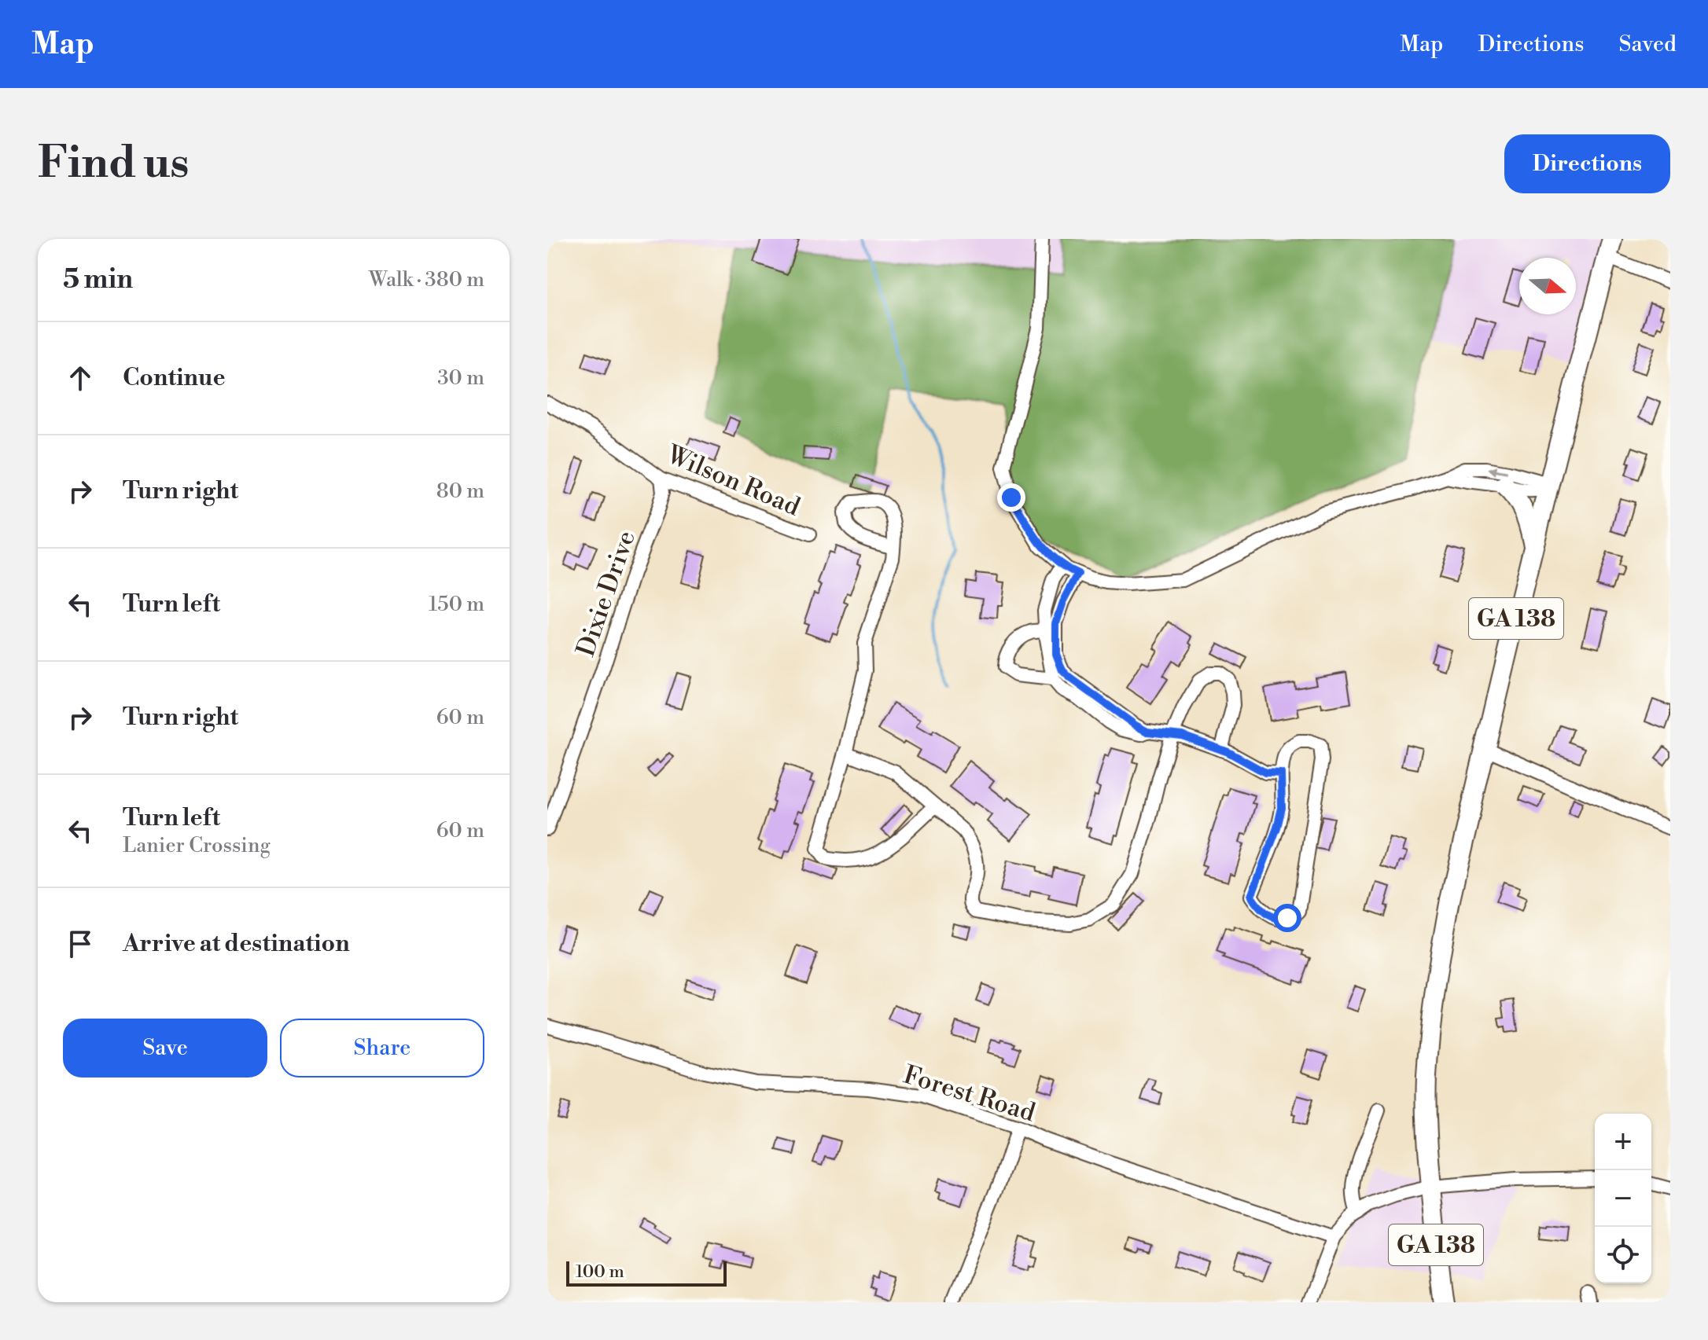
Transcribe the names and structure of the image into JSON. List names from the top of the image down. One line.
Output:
{"streets":{"highway":["GA 138"],"street":["Wilson Road","Dixie Drive","Forest Road"]},"crossings":[["Wilson Road","Dixie Drive"]],"scale_bar":"100 m","north":"right","page":{"header":"Map","nav":["Map","Directions","Saved"],"buttons":["Directions",["Save","Share"]],"title":"Find us","heading":["5 min","Walk · 380 m"],"list":[["Continue","30 m"],["Turn right","80 m"],["Turn left","150 m"],["Turn right","60 m"],["Turn left","Lanier Crossing","60 m"],"Arrive at destination"],"map_buttons":["+","−"],"scale":"100 m"}}
